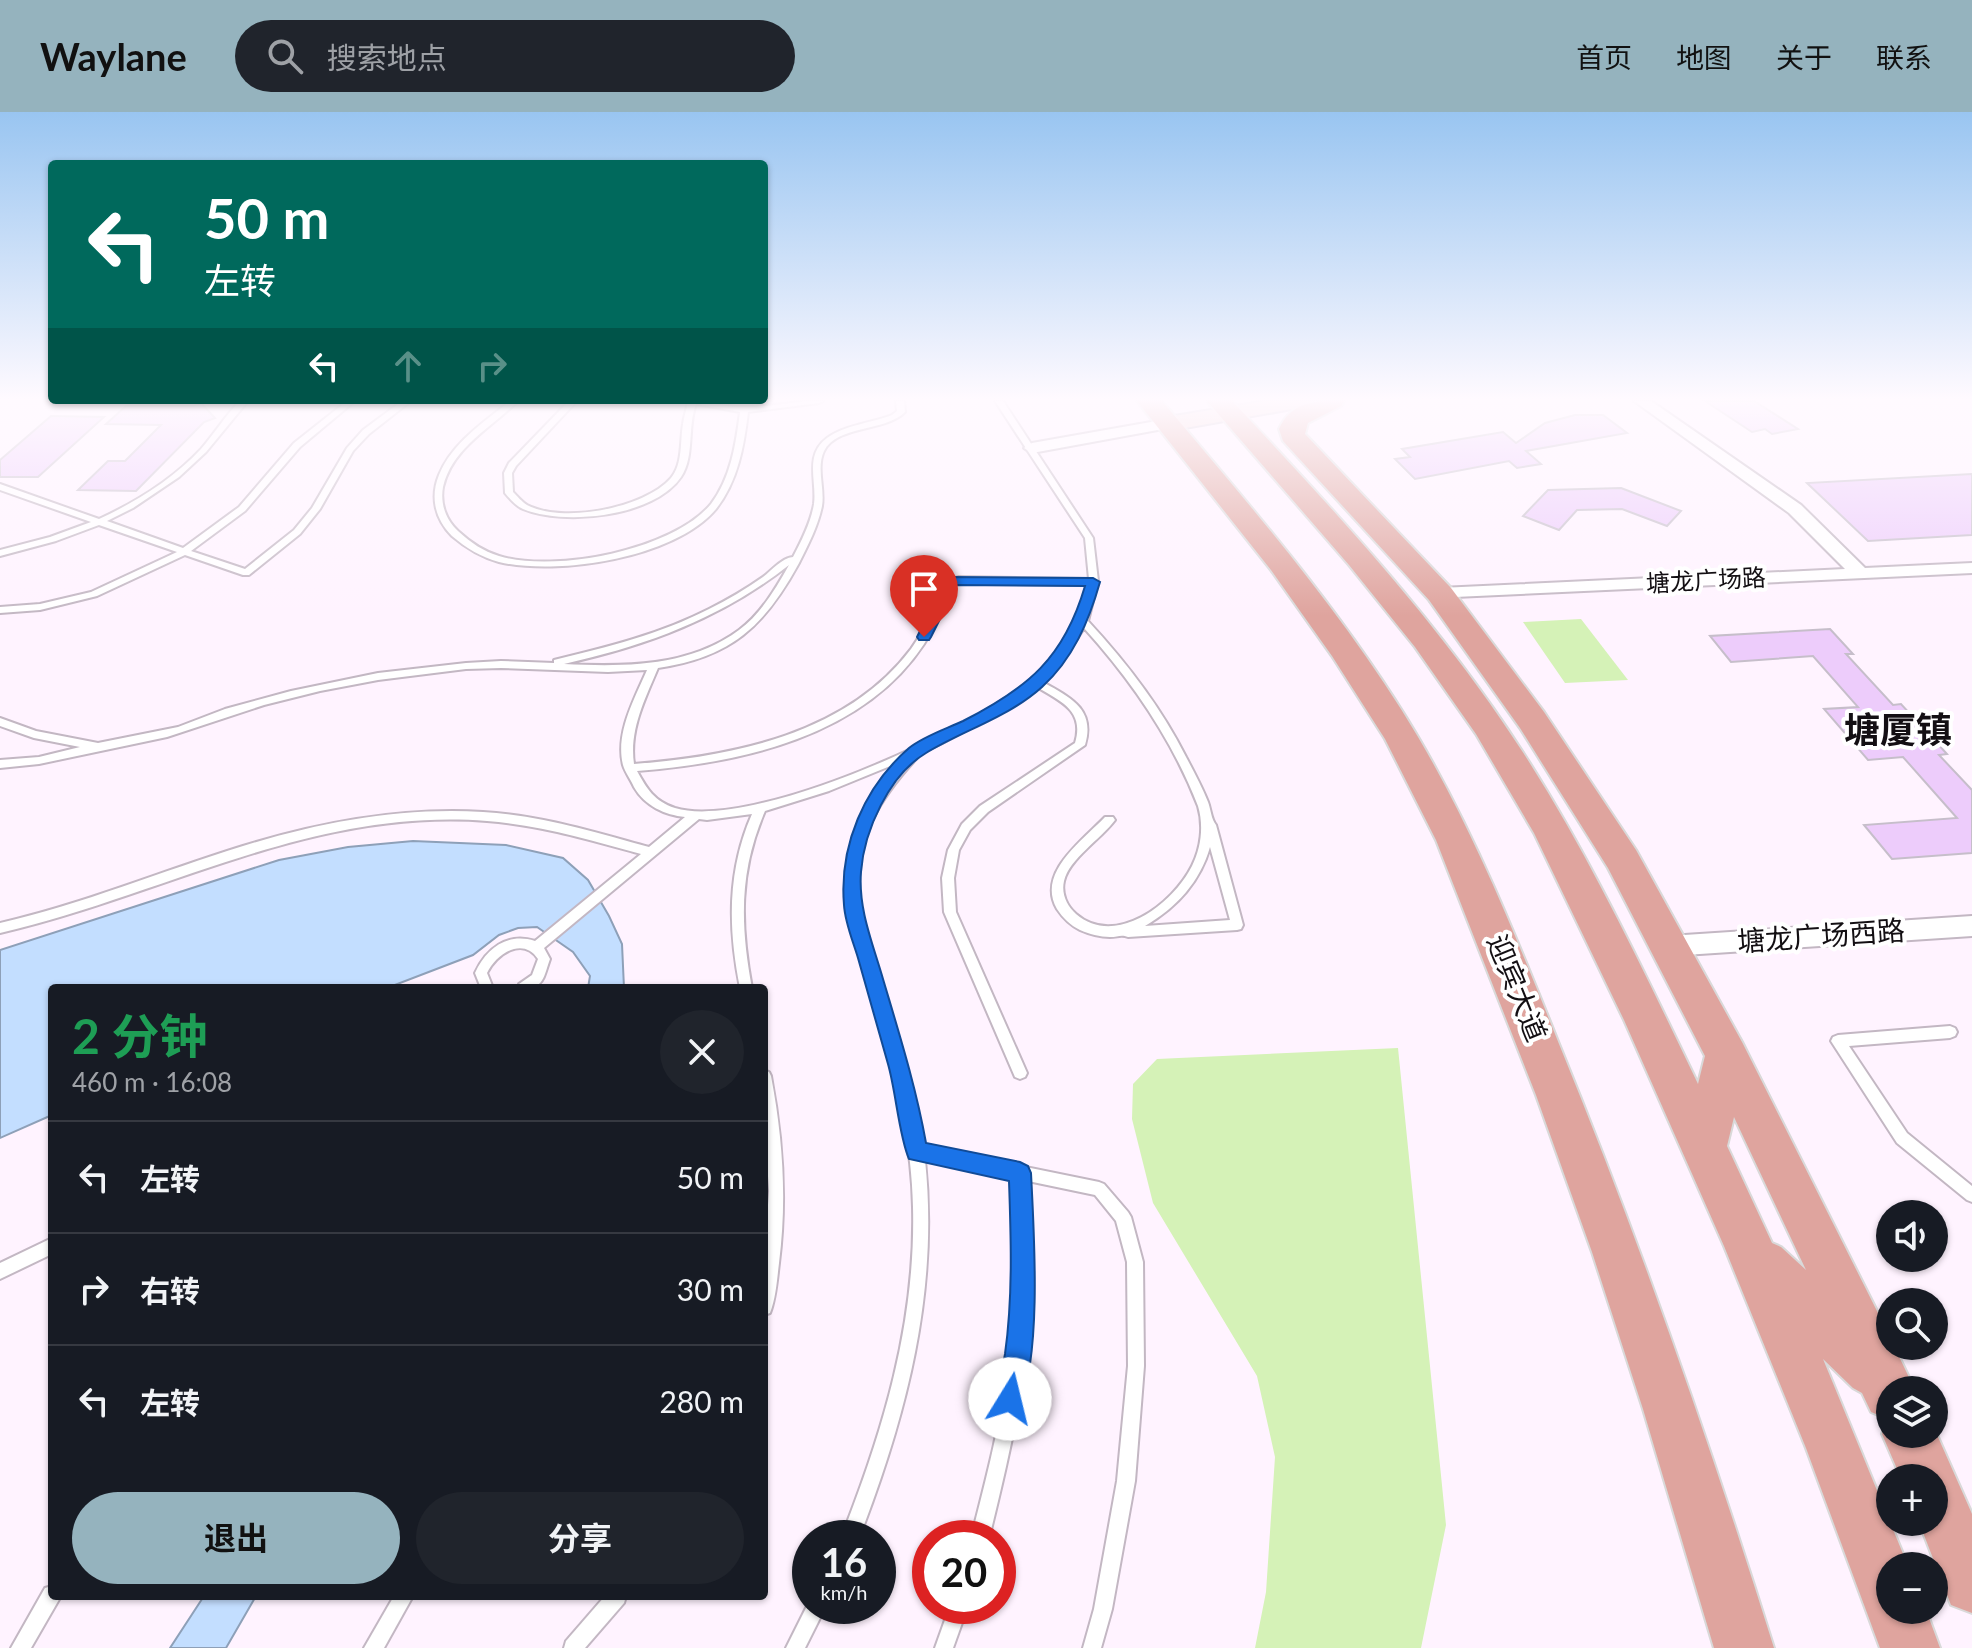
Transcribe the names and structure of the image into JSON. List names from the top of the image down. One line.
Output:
{"streets":{"main road":["迎宾大道"],"street":["塘龙广场路","塘龙广场西路"]},"districts":["塘厦镇"],"page":{"header":"Waylane","search":"搜索地点","nav":["首页","地图","关于","联系"],"turn":["50 m","左转"],"heading":["2 分钟","460 m · 16:08"],"list":[{"name":"左转","value":"50 m"},{"name":"右转","value":"30 m"},{"name":"左转","value":"280 m"}],"map_buttons":["+","−"],"buttons":["退出","分享"],"speed":"16 km/h","limit":"20"}}
